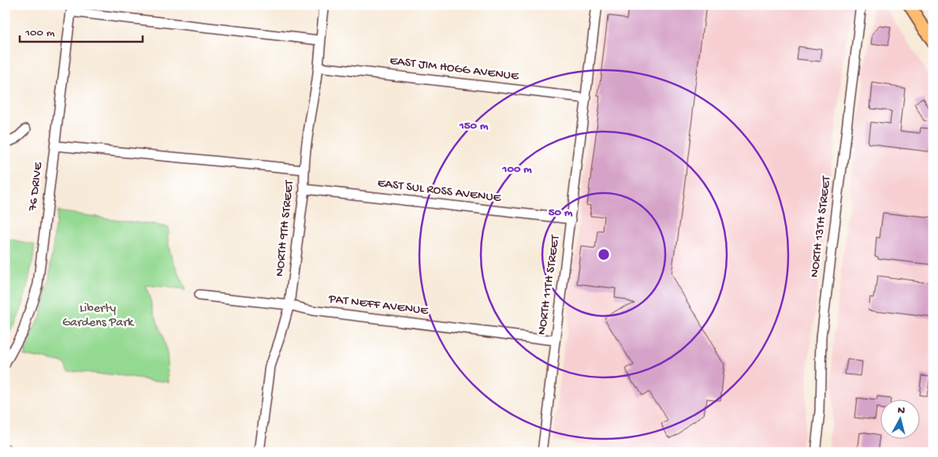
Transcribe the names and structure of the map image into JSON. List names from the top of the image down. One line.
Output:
{"streets":{"street":["EAST JIM HOGG AVENUE","76 DRIVE","EAST SUL ROSS AVENUE","NORTH 13TH STREET","NORTH 9TH STREET","NORTH 11TH STREET","PAT NEFF AVENUE"]},"crossings":[["EAST JIM HOGG AVENUE","NORTH 9TH STREET"],["EAST JIM HOGG AVENUE","NORTH 11TH STREET"],["EAST SUL ROSS AVENUE","NORTH 9TH STREET"],["EAST SUL ROSS AVENUE","NORTH 11TH STREET"],["NORTH 9TH STREET","PAT NEFF AVENUE"],["NORTH 11TH STREET","PAT NEFF AVENUE"]],"parks":["Liberty Gardens Park"],"scale_bar":"100 m","north":"top","rings":["150 m","100 m","50 m"]}
